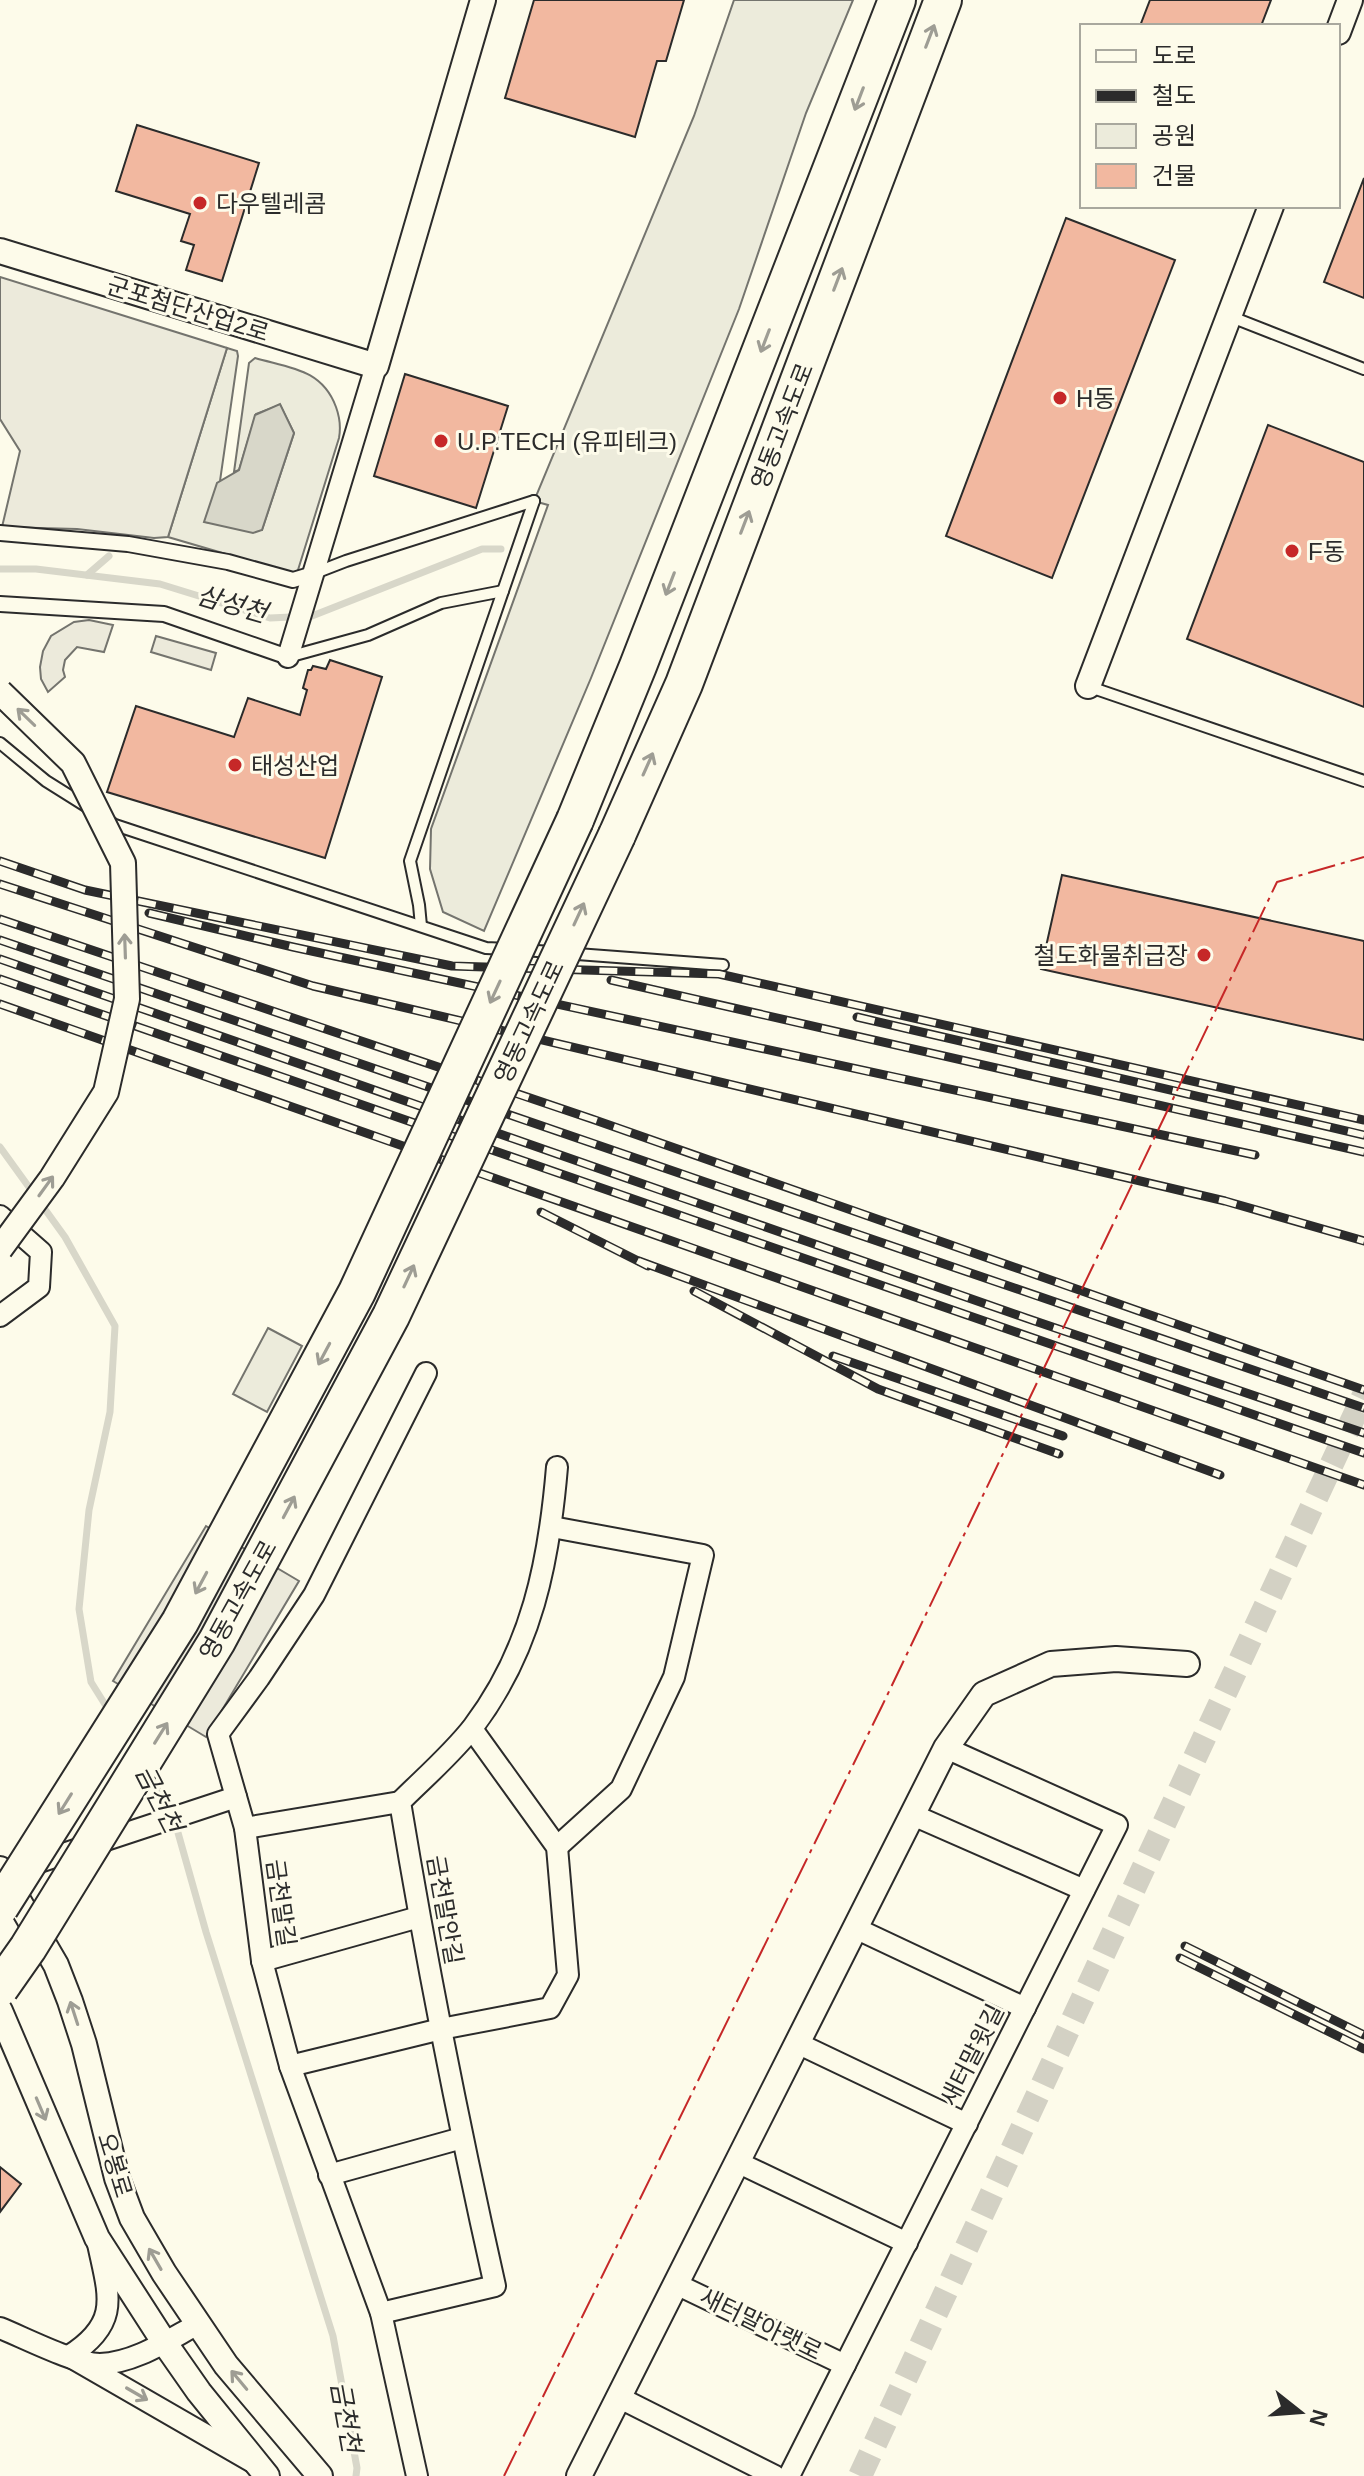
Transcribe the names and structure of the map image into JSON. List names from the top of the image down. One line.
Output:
{"streets":{"highway":["영동고속도로"],"street":["군포첨단산업2로","금천말길","금천말안길","새터말윗길","오봉로","새터말아랫로"]},"crossings":[["영동고속도로","오봉로"],["금천말길","금천말안길"],["새터말윗길","새터말아랫로"]],"water":["삼성천","금천천"],"places":["다우텔레콤","H동","U.P.TECH (유피테크)","F동","태성산업","철도화물취급장"],"legend":["도로","철도","공원","건물"],"north":"right"}
